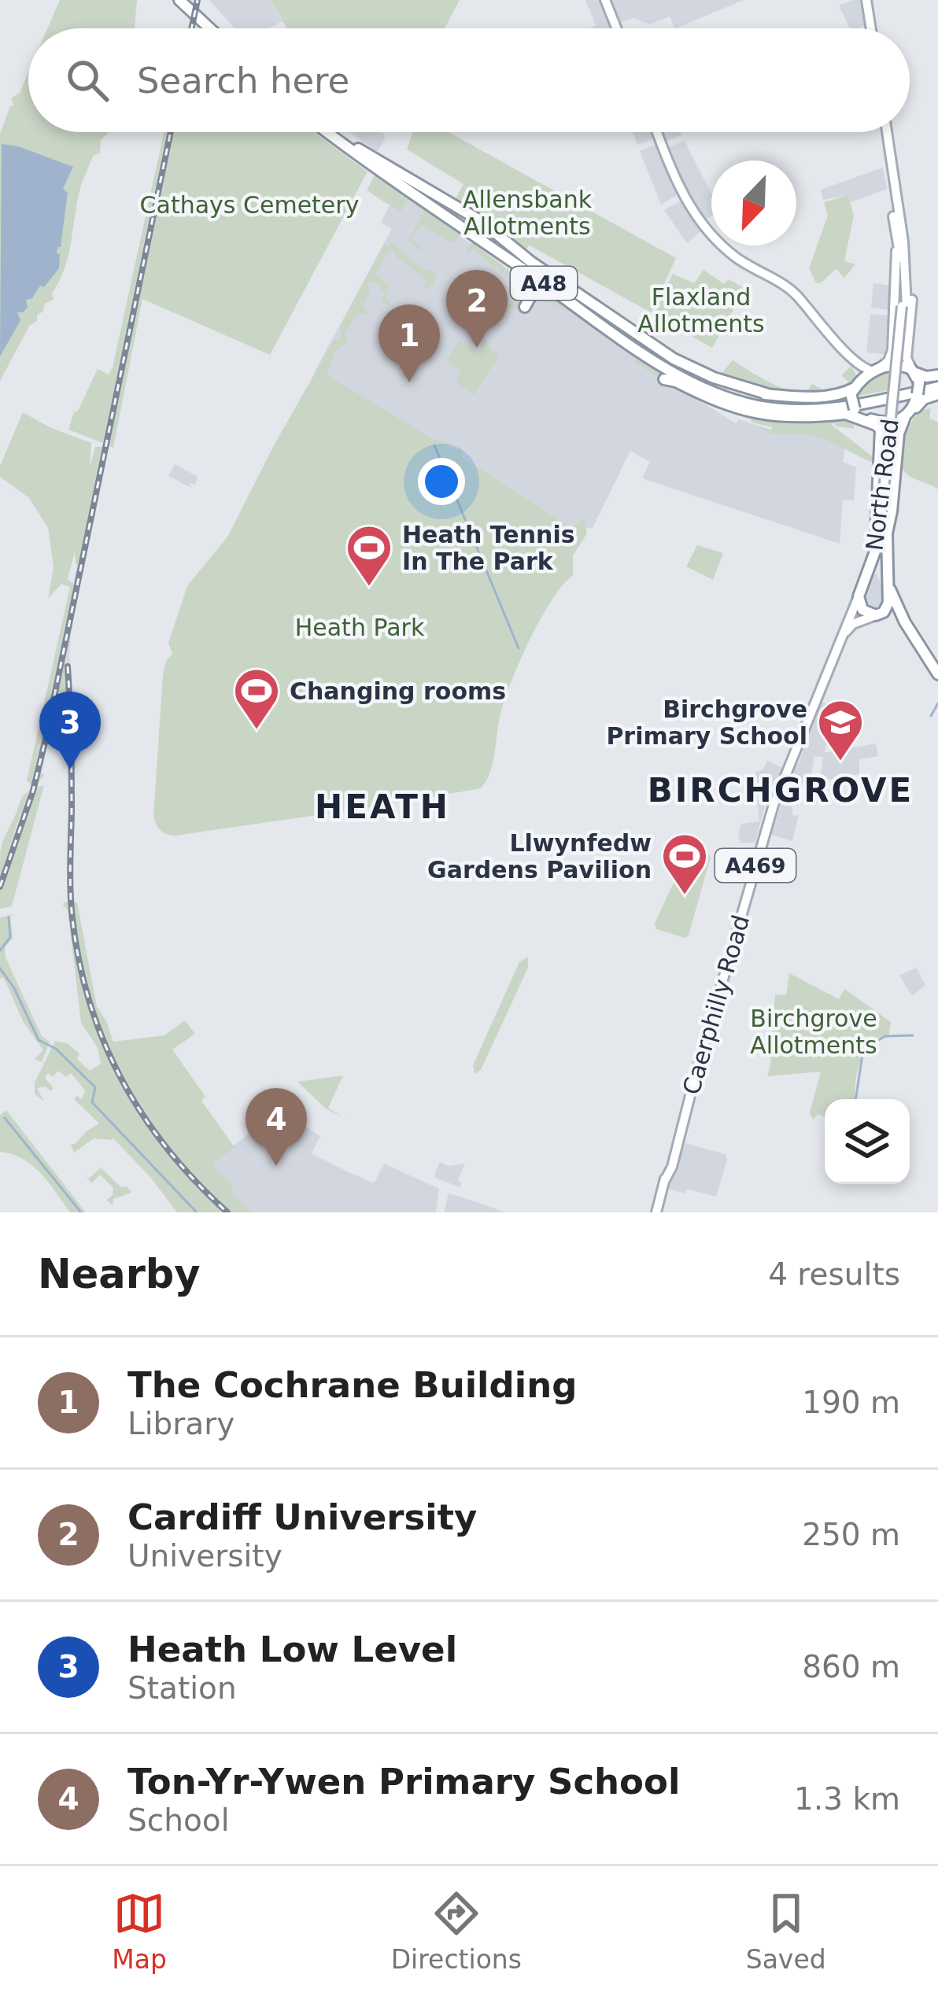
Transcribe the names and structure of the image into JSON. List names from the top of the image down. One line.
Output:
{"streets":{"highway":["A48","North Road"],"main road":["A469","Caerphilly Road"]},"crossings":[["North Road","Caerphilly Road"]],"districts":["BIRCHGROVE","HEATH"],"parks":["Allensbank Allotments","Cathays Cemetery","Flaxland Allotments","Heath Park","Birchgrove Allotments"],"places":{"sports":["Heath Tennis In The Park","Changing rooms","Llwynfedw Gardens Pavilion"],"school or university":["Birchgrove Primary School"]},"north":"bottom left","page":{"search":"Search here","pins":["2","1","3","4"],"heading":["Nearby","4 results"],"list":[{"mark":"1","name":"The Cochrane Building","note":"Library","value":"190 m"},{"mark":"2","name":"Cardiff University","note":"University","value":"250 m"},{"mark":"3","name":"Heath Low Level","note":"Station","value":"860 m"},{"mark":"4","name":"Ton-Yr-Ywen Primary School","note":"School","value":"1.3 km"}],"nav":["Map","Directions","Saved"]}}
